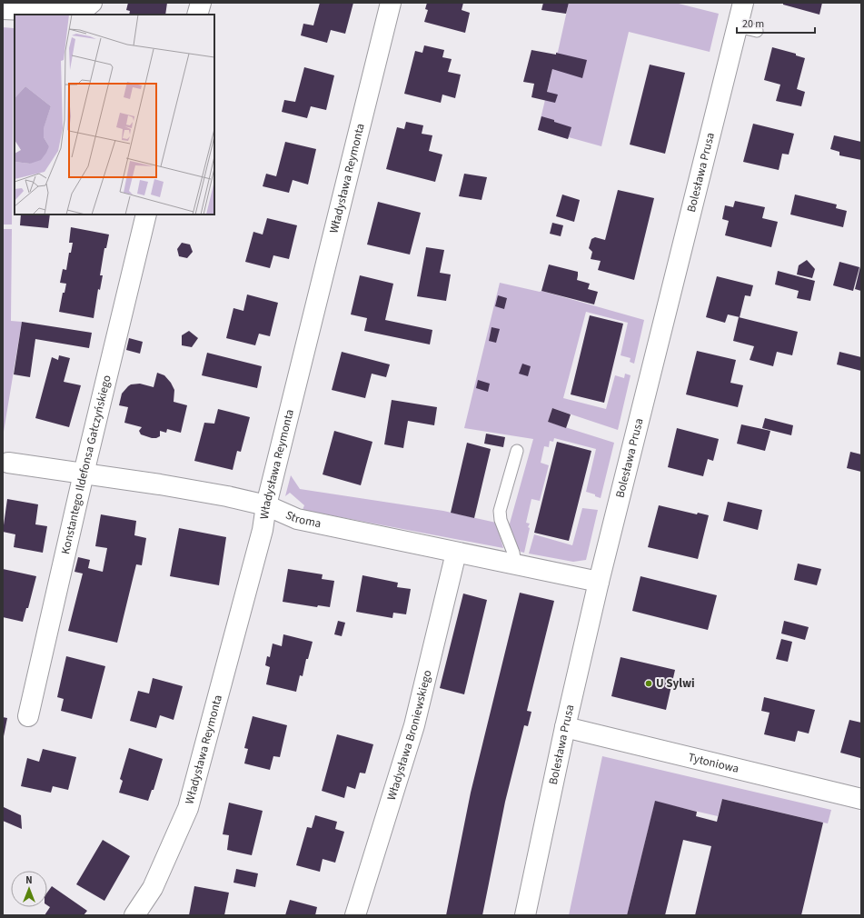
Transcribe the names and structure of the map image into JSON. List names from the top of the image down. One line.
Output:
{"streets":{"street":["Bolesława Prusa","Władysława Reymonta","Konstantego Ildefonsa Gałczyńskiego","Stroma","Władysława Broniewskiego","Tytoniowa"]},"crossings":[["Bolesława Prusa","Stroma"],["Bolesława Prusa","Tytoniowa"],["Władysława Reymonta","Stroma"],["Konstantego Ildefonsa Gałczyńskiego","Stroma"],["Stroma","Władysława Broniewskiego"]],"places":["U Sylwi"],"scale_bar":"20 m","north":"top"}
